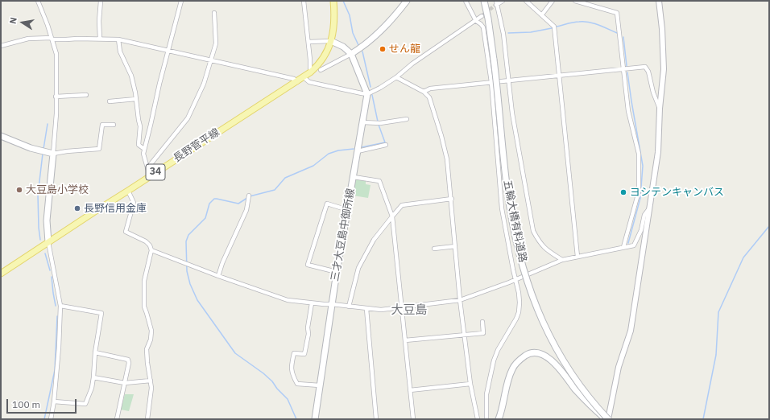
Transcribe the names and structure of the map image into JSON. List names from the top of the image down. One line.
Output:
{"streets":{"main road":["長野菅平線","34","五輪大橋有料道路","三才大豆島中御所線"]},"districts":["大豆島"],"places":["せん龍","大豆島小学校","ヨシテンキャンバス","長野信用金庫"],"scale_bar":"100 m","north":"left"}
